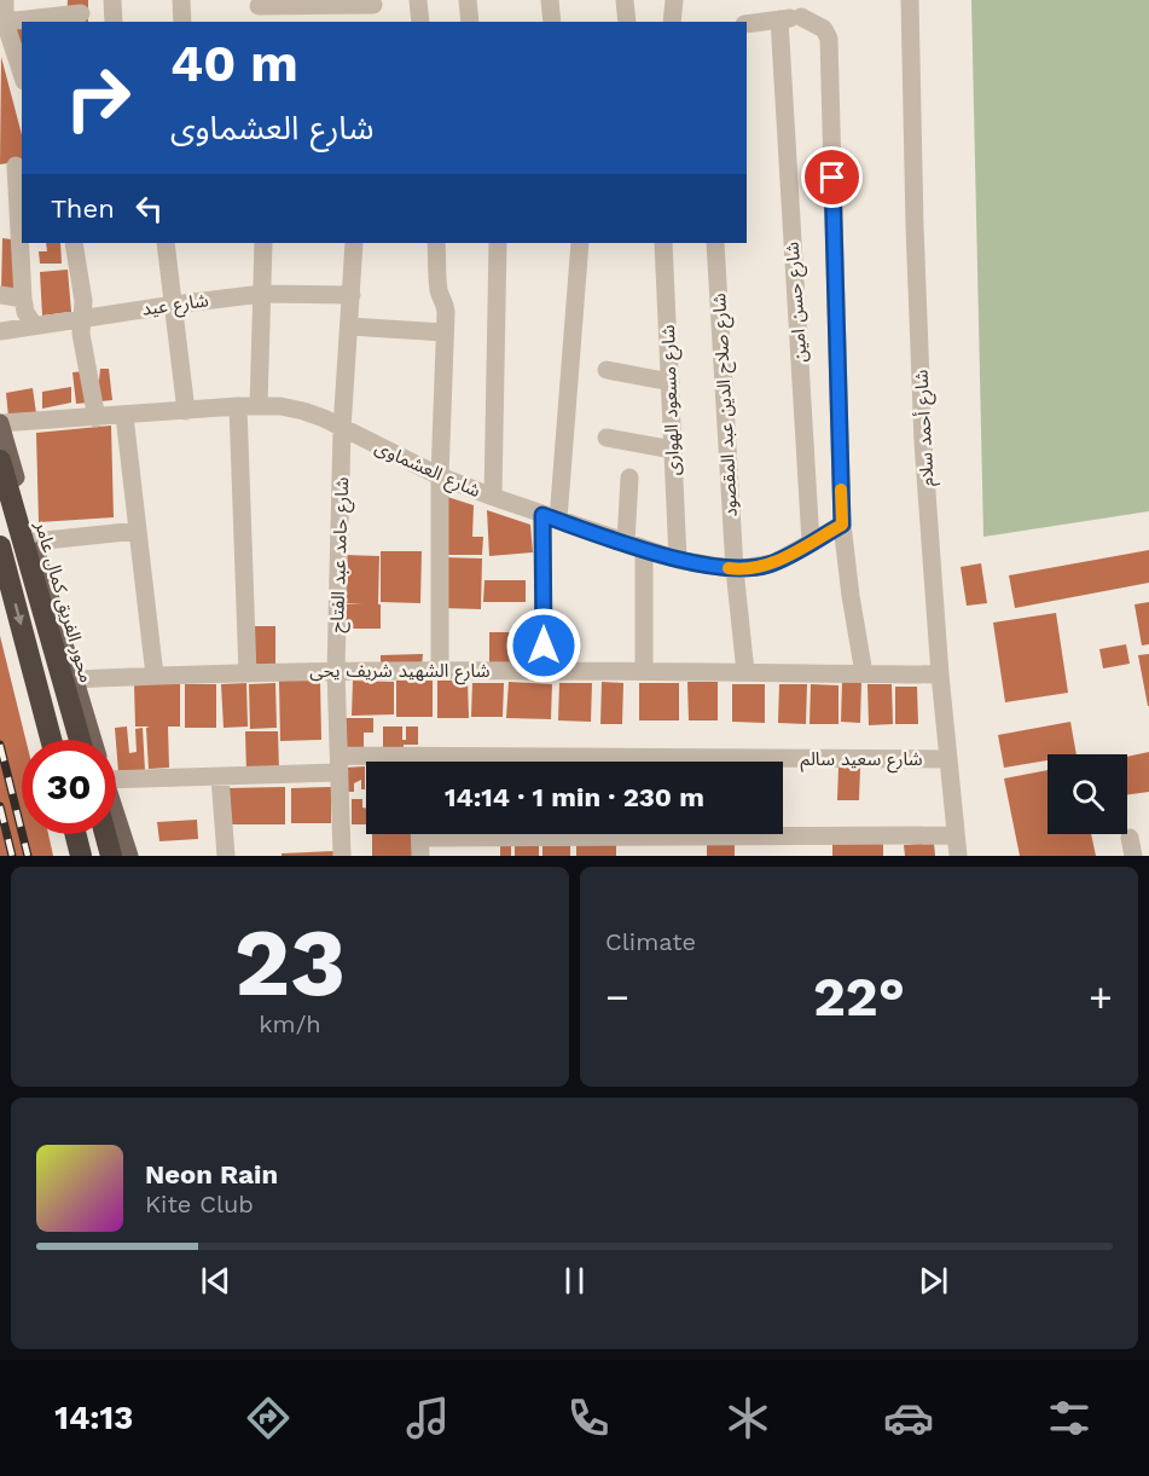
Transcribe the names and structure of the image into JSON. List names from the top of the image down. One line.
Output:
{"streets":{"highway":["محور الفريق كمال عامر"],"street":["شارع حسن امين","شارع عيد","شارع مسعود الهوارى","شارع صلاح الدين عبد المقصود","شارع أحمد سلام","شارع العشماوى","شارع حامد عبد الفتاح","شارع الشهيد شريف يحى","شارع سعيد سالم"]},"crossings":[["شارع حسن امين","شارع العشماوى"],["شارع عيد","شارع حامد عبد الفتاح"],["شارع مسعود الهوارى","شارع العشماوى"],["شارع صلاح الدين عبد المقصود","شارع العشماوى"],["شارع صلاح الدين عبد المقصود","شارع الشهيد شريف يحى"],["شارع أحمد سلام","شارع الشهيد شريف يحى"],["شارع أحمد سلام","شارع سعيد سالم"],["شارع العشماوى","شارع حامد عبد الفتاح"],["شارع حامد عبد الفتاح","شارع الشهيد شريف يحى"],["شارع حامد عبد الفتاح","شارع سعيد سالم"]],"page":{"turn":["40 m","شارع العشماوى"],"then":"Then","limit":"30","trip":"14:14 · 1 min · 230 m","tile":[["23","km/h"],"Climate"],"heat":["−","22°","+"],"song":["Neon Rain","Kite Club"],"tabs":"14:13"}}
